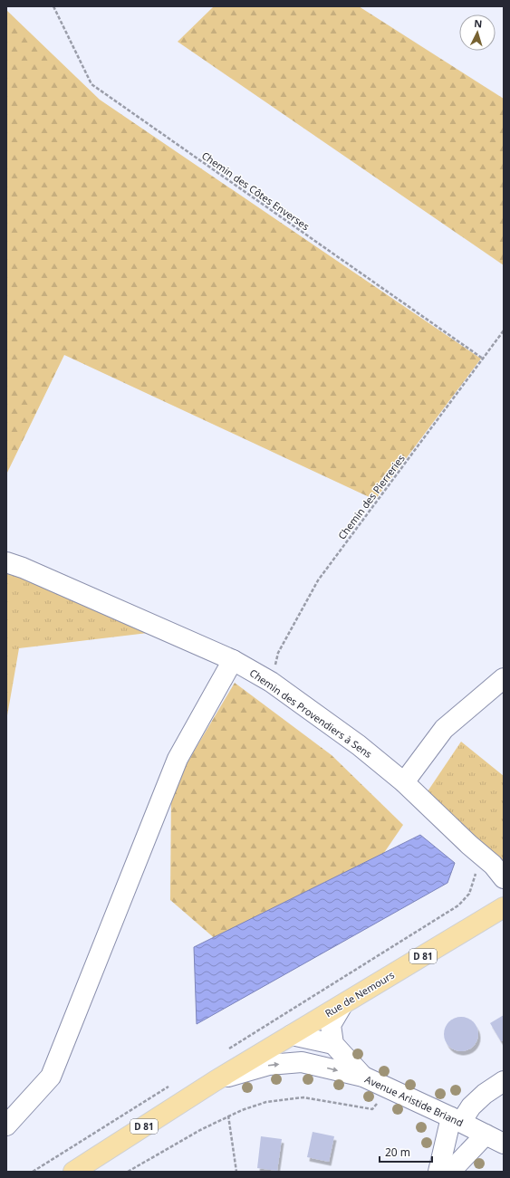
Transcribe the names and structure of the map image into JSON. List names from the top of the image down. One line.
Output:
{"streets":{"main road":["D 81","Rue de Nemours"],"street":["Chemin des Provendiers à Sens","Avenue Aristide Briand"],"path":["Chemin des Côtes Enverses","Chemin des Pierreries"]},"crossings":[["Chemin des Côtes Enverses","Chemin des Pierreries"],["Chemin des Pierreries","Chemin des Provendiers à Sens"],["D 81","Rue de Nemours"],["D 81","Avenue Aristide Briand"],["Rue de Nemours","Avenue Aristide Briand"]],"one_way":["Avenue Aristide Briand"],"scale_bar":"20 m","north":"top"}
